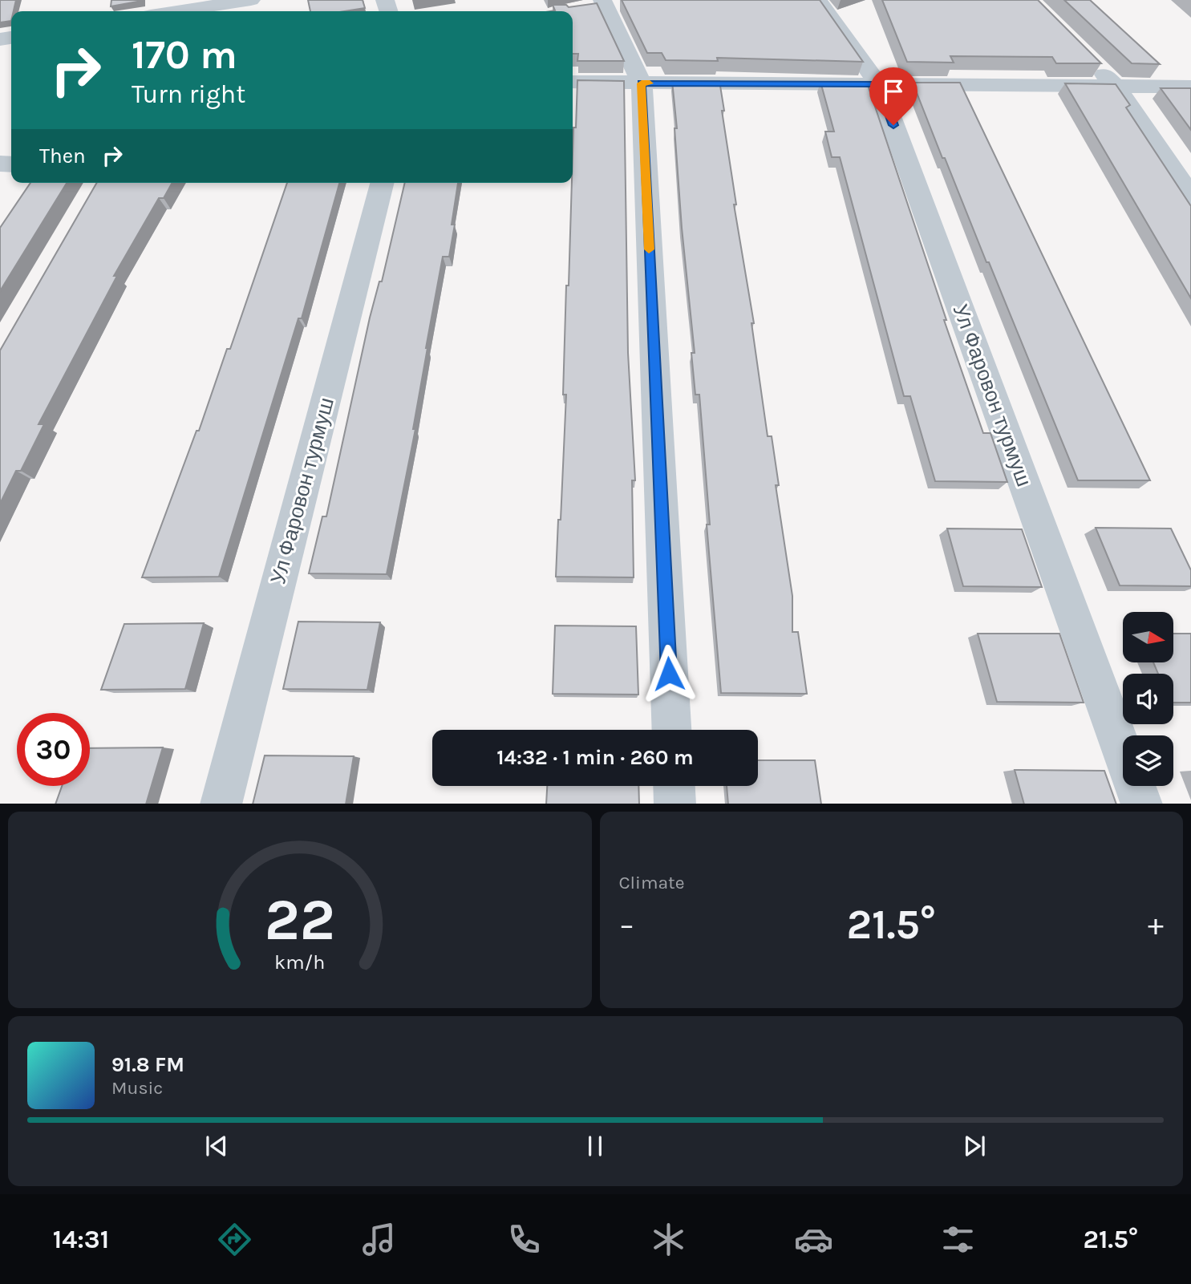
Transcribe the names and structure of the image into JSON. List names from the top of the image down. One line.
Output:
{"streets":{"street":["Ул Фаровон турмуш"]},"north":"right","page":{"turn":["170 m","Turn right"],"then":"Then","limit":"30","trip":"14:32 · 1 min · 260 m","tile":"Climate","heat":["−","21.5°","+"],"song":["91.8 FM","Music"],"tabs":["14:31","21.5°"],"gauge":["22","km/h"]}}
